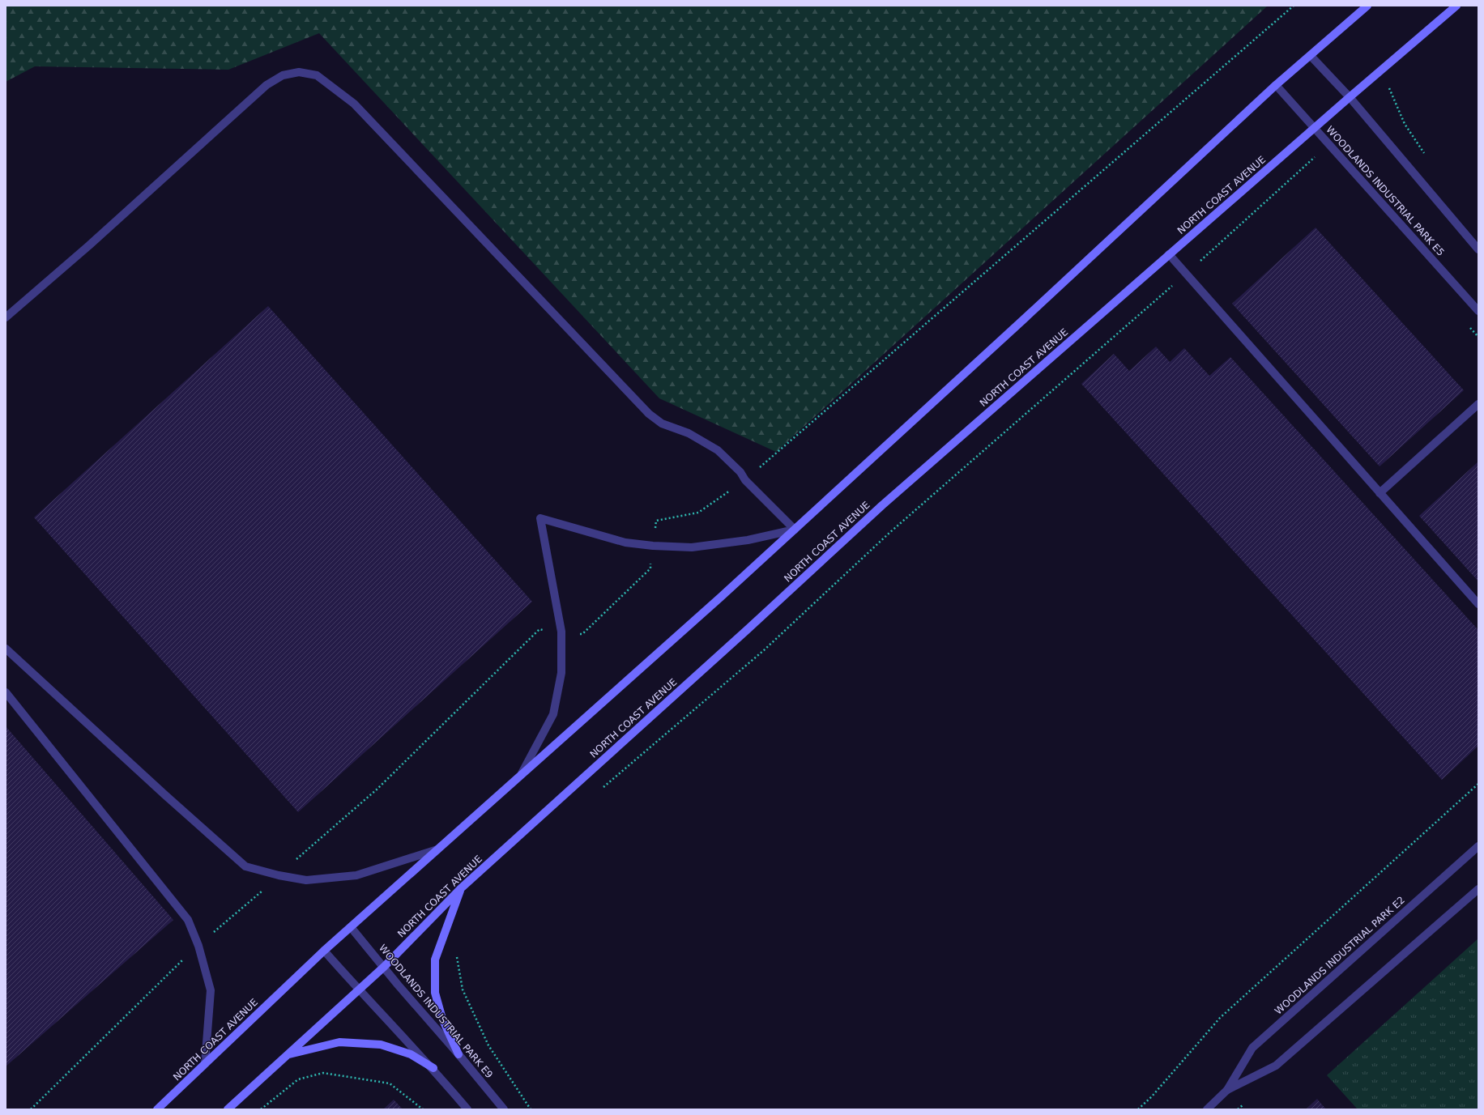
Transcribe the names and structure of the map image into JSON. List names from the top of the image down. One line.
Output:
{"streets":{"main road":["NORTH COAST AVENUE"],"street":["WOODLANDS INDUSTRIAL PARK E5","WOODLANDS INDUSTRIAL PARK E2","WOODLANDS INDUSTRIAL PARK E9"]},"crossings":[["WOODLANDS INDUSTRIAL PARK E5","NORTH COAST AVENUE"],["NORTH COAST AVENUE","WOODLANDS INDUSTRIAL PARK E9"]]}
